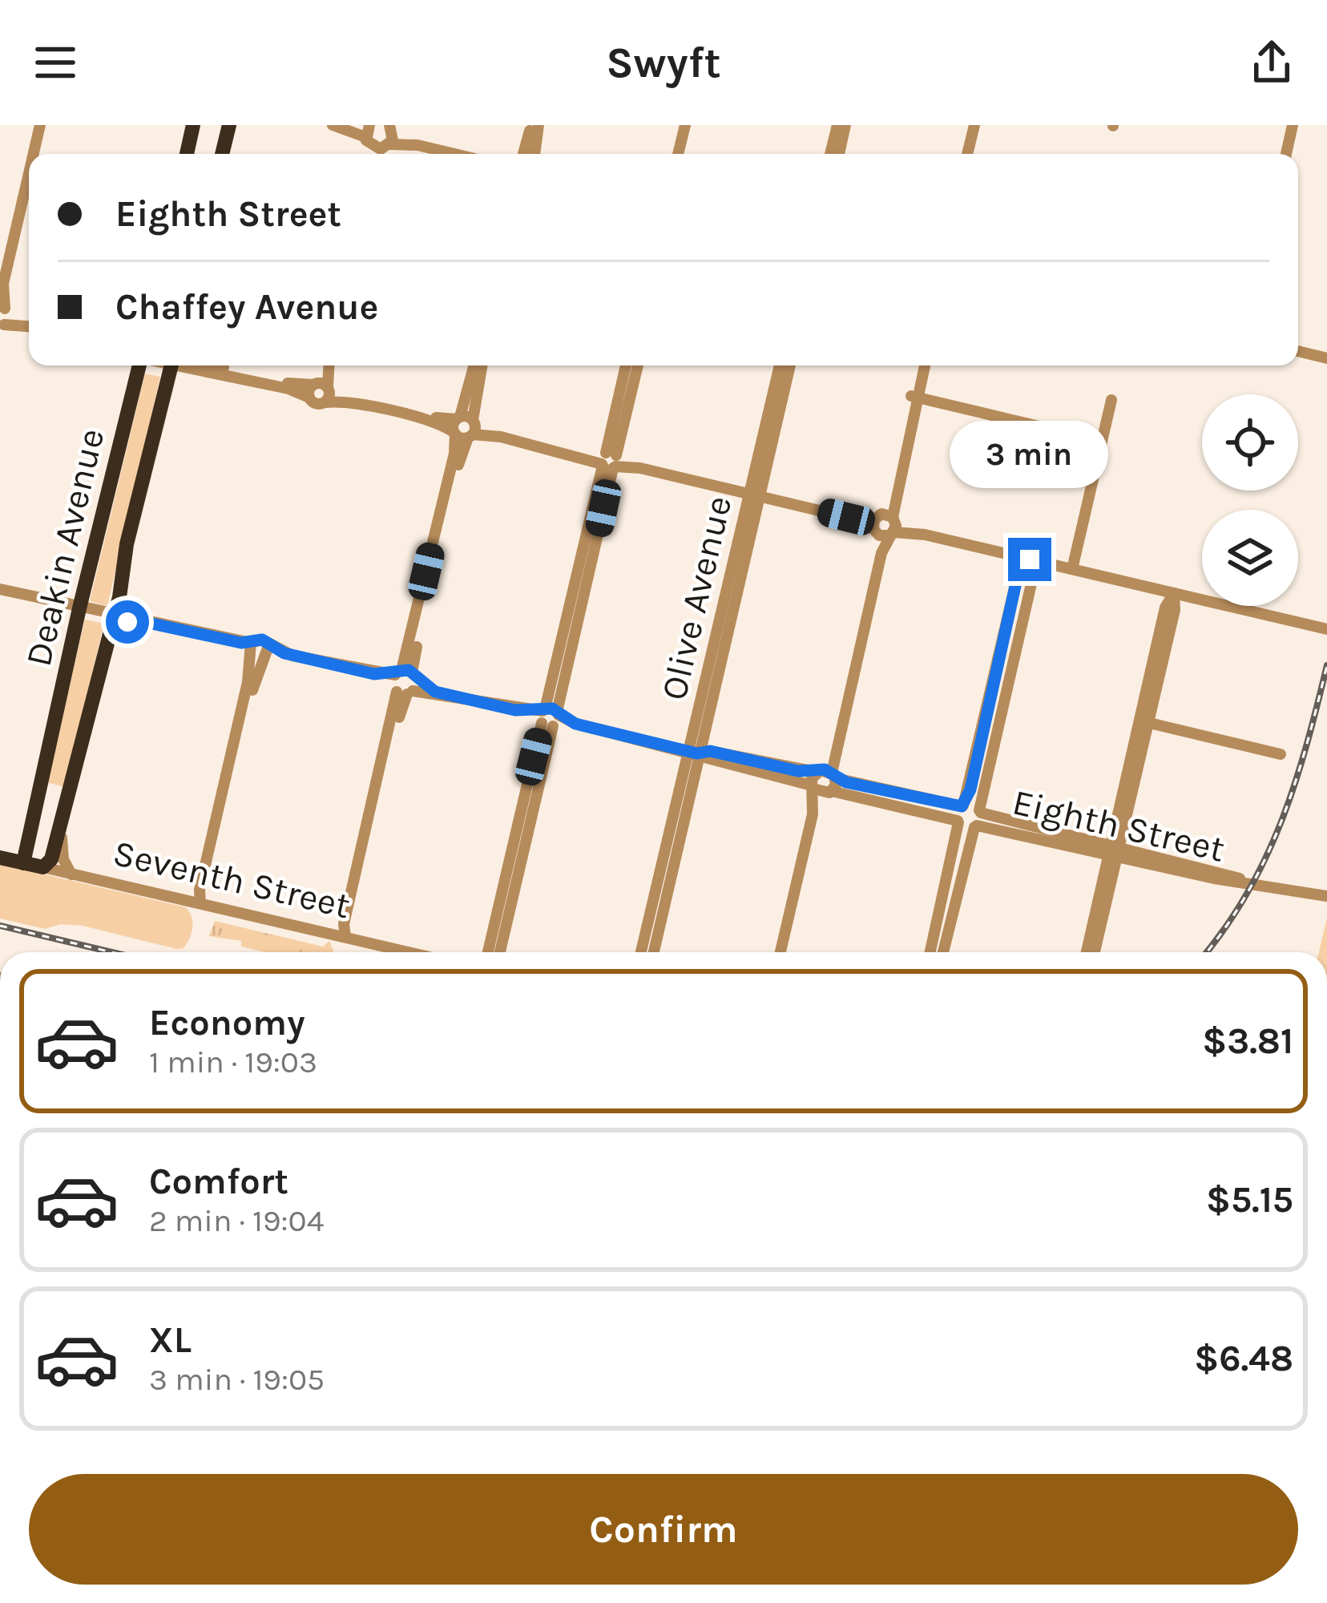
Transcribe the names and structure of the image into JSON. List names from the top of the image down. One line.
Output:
{"streets":{"highway":["Deakin Avenue","Seventh Street"],"street":["Olive Avenue","Eighth Street"]},"crossings":[["Deakin Avenue","Seventh Street"],["Olive Avenue","Eighth Street"]],"page":{"header":"Swyft","banner":["Eighth Street","Chaffey Avenue"],"bubble":"3 min","list":[{"name":"Economy","note":"1 min · 19:03","value":"$3.81"},{"name":"Comfort","note":"2 min · 19:04","value":"$5.15"},{"name":"XL","note":"3 min · 19:05","value":"$6.48"}],"buttons":"Confirm"}}
